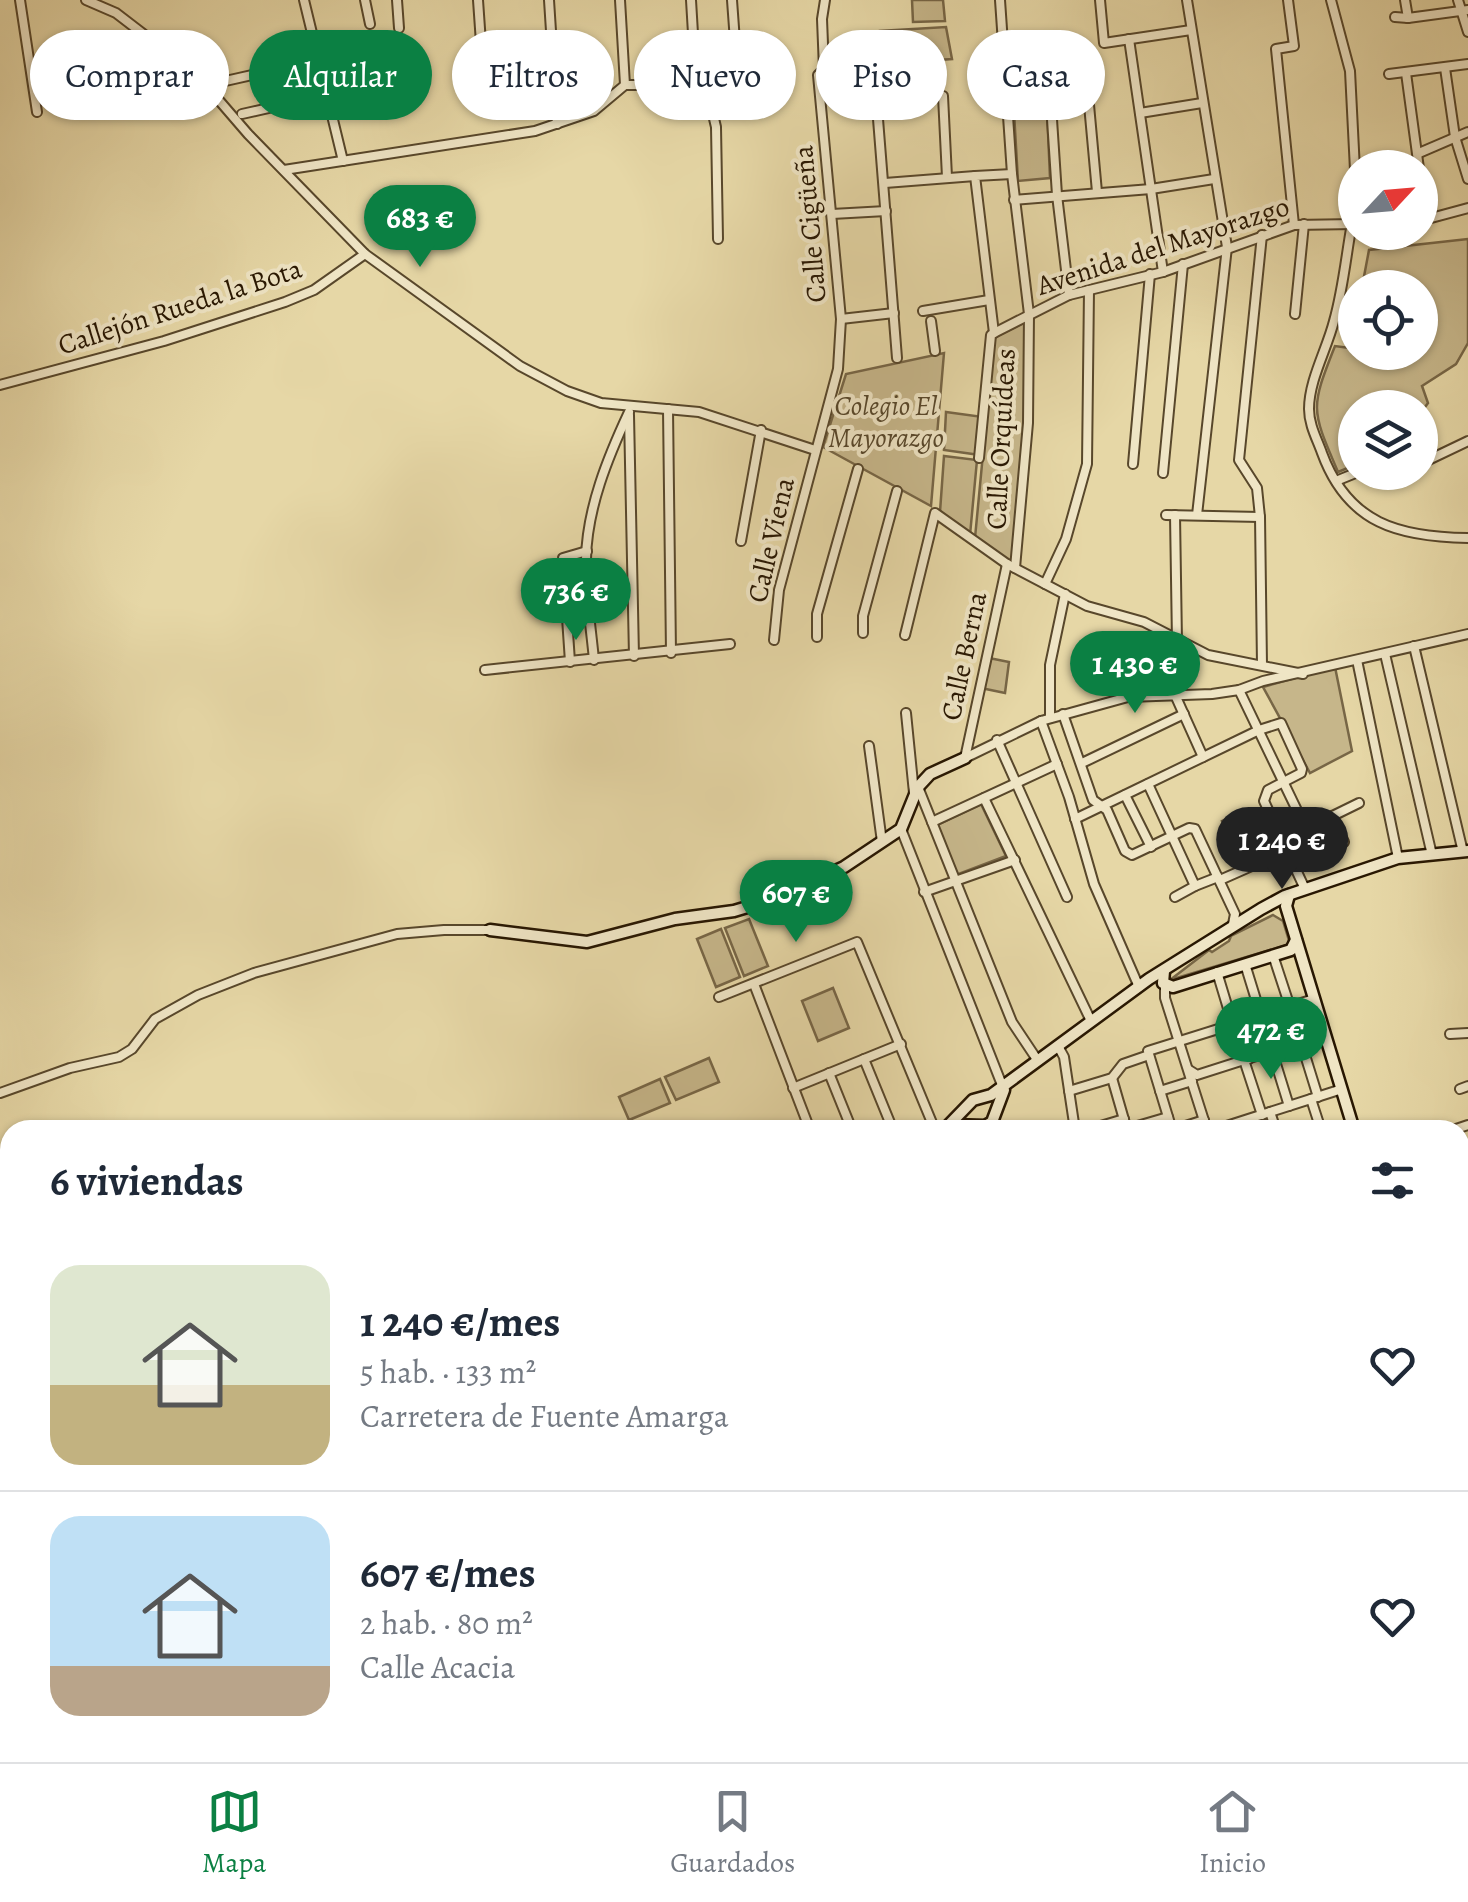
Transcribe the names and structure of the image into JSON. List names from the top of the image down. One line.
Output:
{"streets":{"street":["Calle Cigüeña","Avenida del Mayorazgo","Callejón Rueda la Bota","Calle Orquídeas","Calle Viena","Calle Berna"]},"crossings":[["Calle Cigüeña","Calle Viena"],["Avenida del Mayorazgo","Calle Orquídeas"],["Calle Orquídeas","Calle Berna"]],"parks":["Colegio El Mayorazgo"],"north":"top right","page":{"chip":["Comprar","Alquilar","Filtros","Nuevo","Piso","Casa"],"price":["683 €","736 €","1 430 €","1 240 €","607 €","472 €"],"heading":"6 viviendas","list":[{"name":"1 240 €/mes","note":"5 hab. · 133 m² · Carretera de Fuente Amarga"},{"name":"607 €/mes","note":"2 hab. · 80 m² · Calle Acacia"}],"tabs":["Mapa","Guardados","Inicio"]}}
